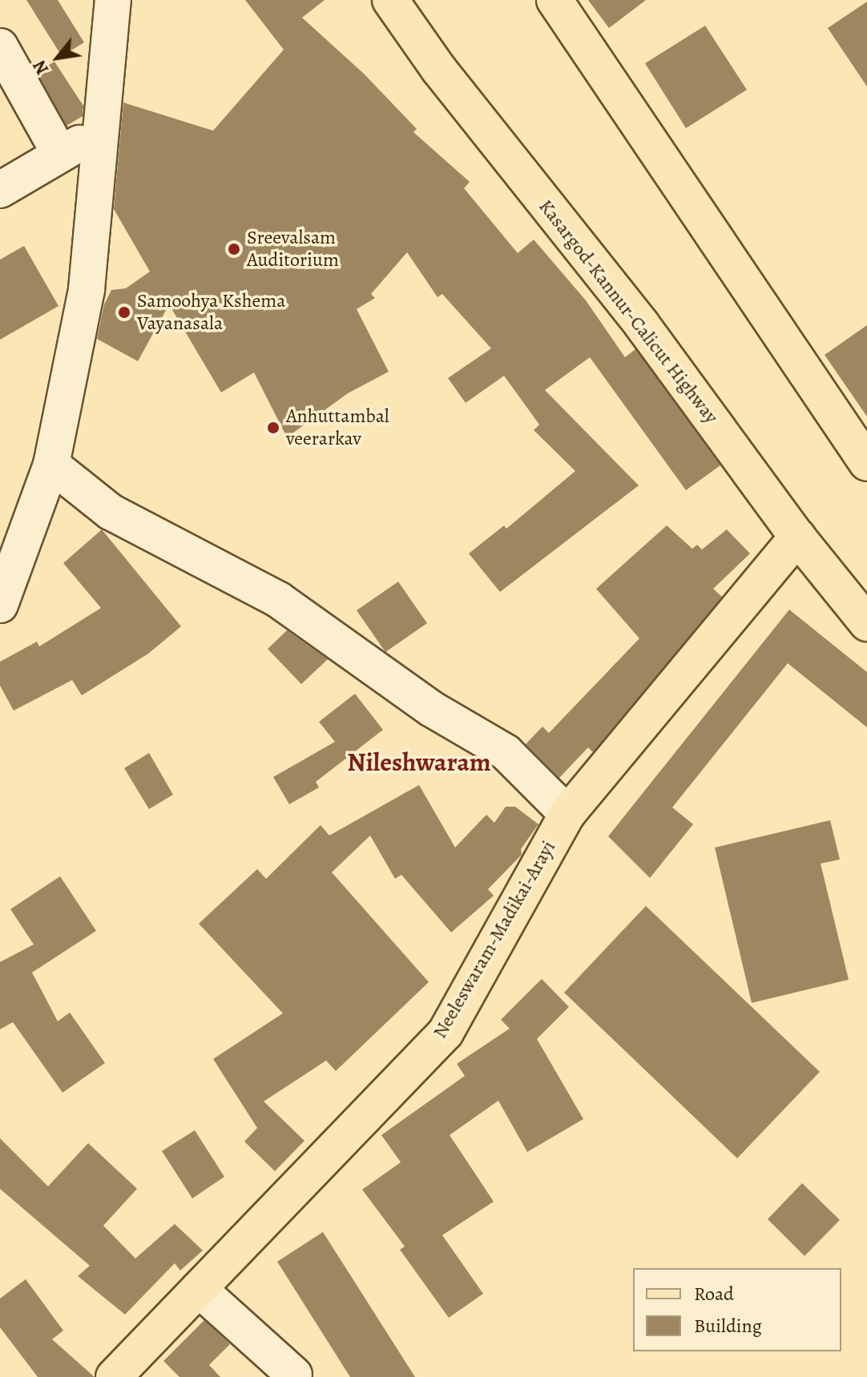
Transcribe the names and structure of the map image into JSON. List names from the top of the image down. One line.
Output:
{"streets":{"main road":["Kasargod-Kannur-Calicut Highway","Neeleswaram-Madikai-Arayi"]},"crossings":[["Kasargod-Kannur-Calicut Highway","Neeleswaram-Madikai-Arayi"]],"districts":["Nileshwaram"],"places":["Sreevalsam Auditorium","Samoohya Kshema Vayanasala","Anhuttambal veerarkav"],"legend":["Road","Building"],"north":"bottom left"}
